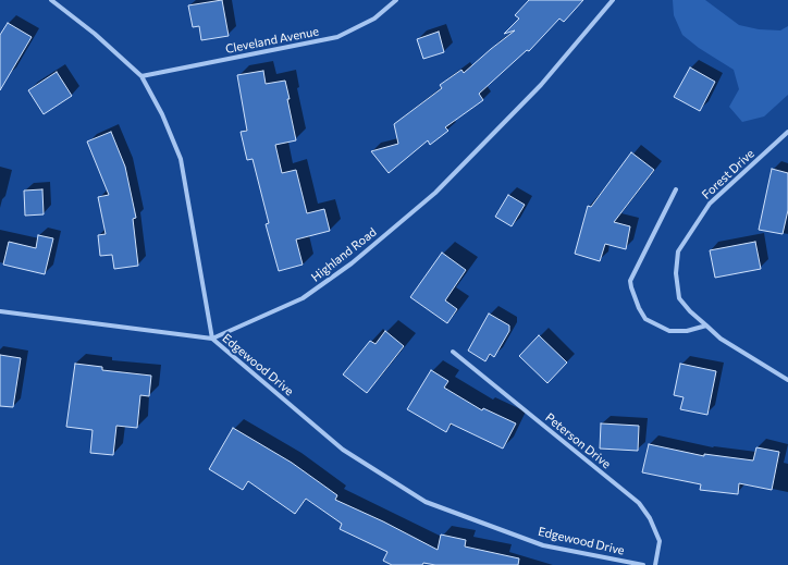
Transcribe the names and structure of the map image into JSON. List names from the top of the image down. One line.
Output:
{"streets":{"street":["Cleveland Avenue","Forest Drive","Highland Road","Edgewood Drive","Peterson Drive"]},"crossings":[["Cleveland Avenue","Edgewood Drive"],["Highland Road","Edgewood Drive"]]}
